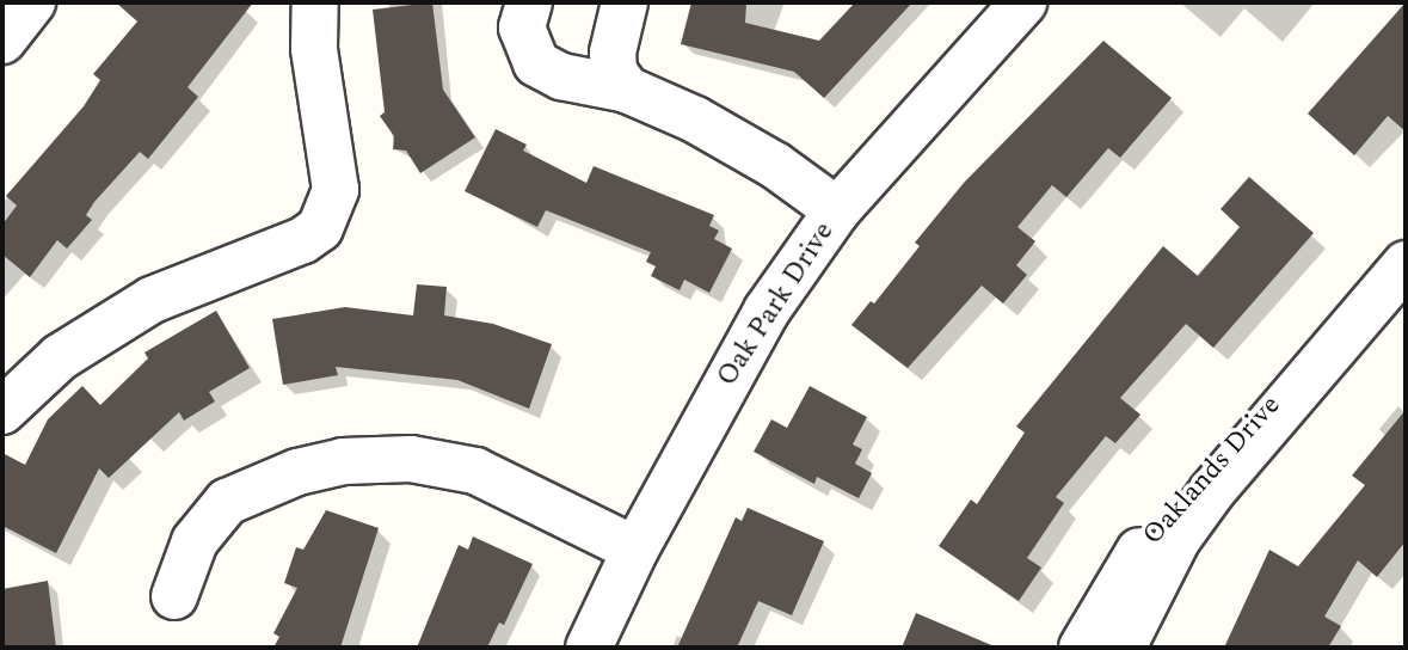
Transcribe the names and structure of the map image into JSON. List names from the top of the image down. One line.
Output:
{"streets":{"street":["Oak Park Drive","Oaklands Drive"]}}
